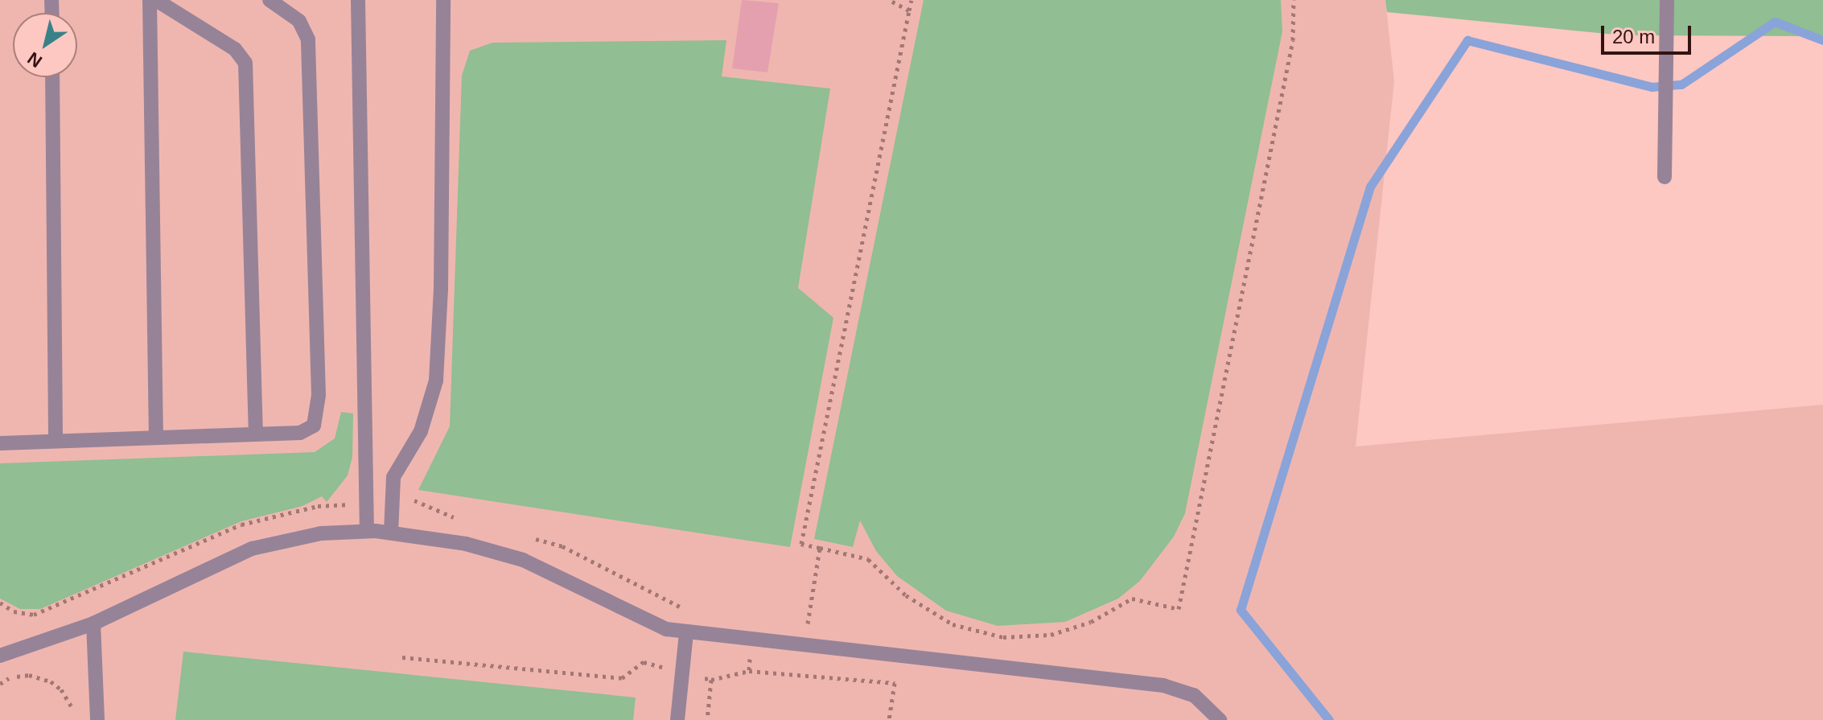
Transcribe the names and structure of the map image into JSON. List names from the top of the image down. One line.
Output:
{"scale_bar":"20 m","north":"bottom left"}
